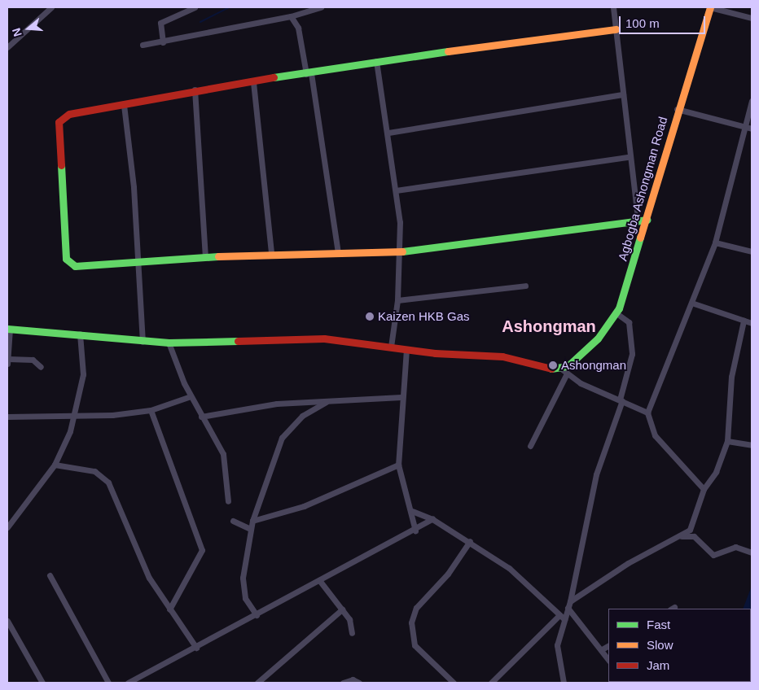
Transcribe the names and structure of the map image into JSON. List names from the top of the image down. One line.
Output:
{"streets":{"street":["Agbogba Ashongman Road"]},"districts":["Ashongman"],"places":["Kaizen HKB Gas","Ashongman"],"legend":["Fast","Slow","Jam"],"scale_bar":"100 m","north":"left"}
